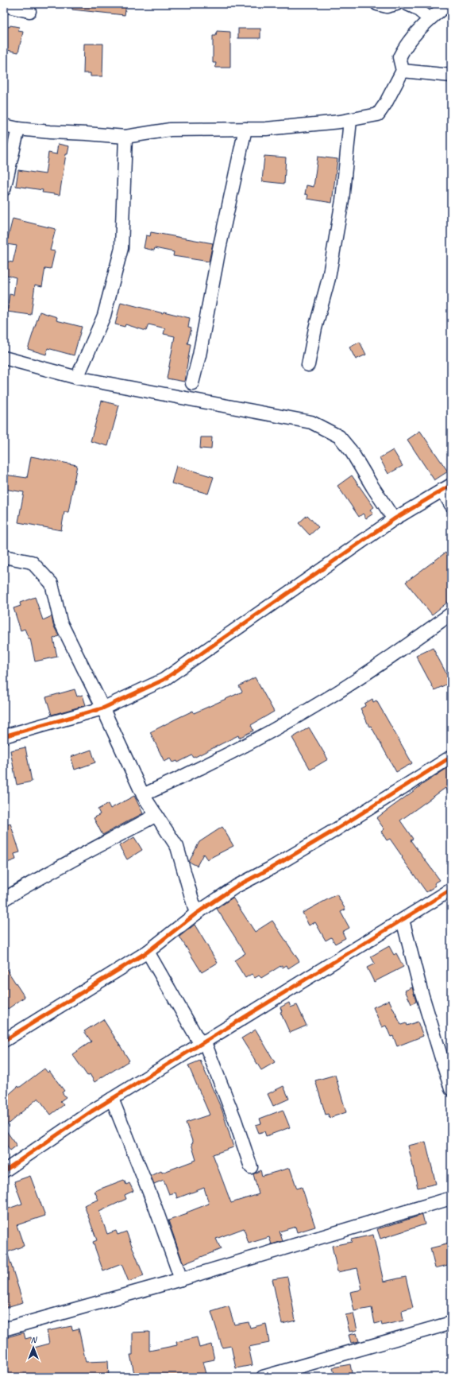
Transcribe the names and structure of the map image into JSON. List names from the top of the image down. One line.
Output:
{"north":"top"}
